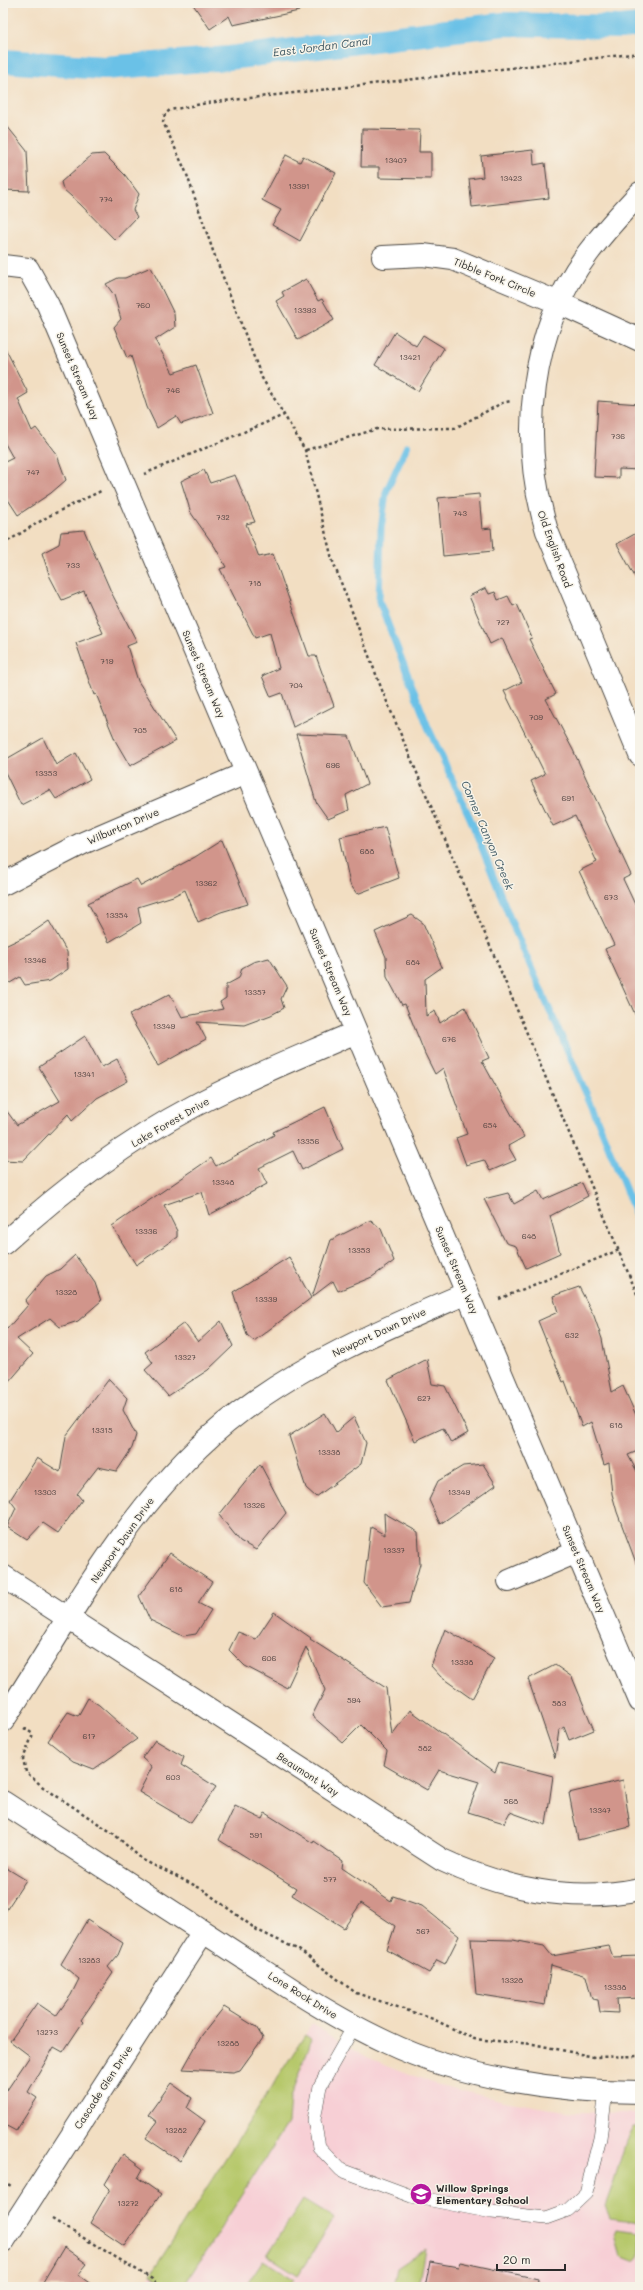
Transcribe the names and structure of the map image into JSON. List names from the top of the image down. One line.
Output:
{"streets":{"street":["Tibble Fork Circle","Sunset Stream Way","Old English Road","Wilburton Drive","Lake Forest Drive","Newport Dawn Drive","Beaumont Way","Lone Rock Drive","Cascade Glen Drive"]},"crossings":[["Tibble Fork Circle","Old English Road"],["Sunset Stream Way","Wilburton Drive"],["Sunset Stream Way","Lake Forest Drive"],["Sunset Stream Way","Newport Dawn Drive"],["Newport Dawn Drive","Beaumont Way"],["Lone Rock Drive","Cascade Glen Drive"]],"water":["East Jordan Canal","Corner Canyon Creek"],"places":{"school or university":["Willow Springs Elementary School"]},"house_numbers":["13407","13423","13391","774","760","13393","13421","746","736","747","743","732","733","718","727","719","704","709","705","696","13353","691","688","13362","673","13354","13346","684","13357","13349","676","13341","654","13356","13348","13336","648","13353","13328","13339","632","13327","627","618","13315","13338","13303","13349","13326","13337","618","606","13338","594","583","617","582","603","568","13347","591","577","567","13283","13328","13338","13273","13288","13282","13272"],"scale_bar":"20 m"}
